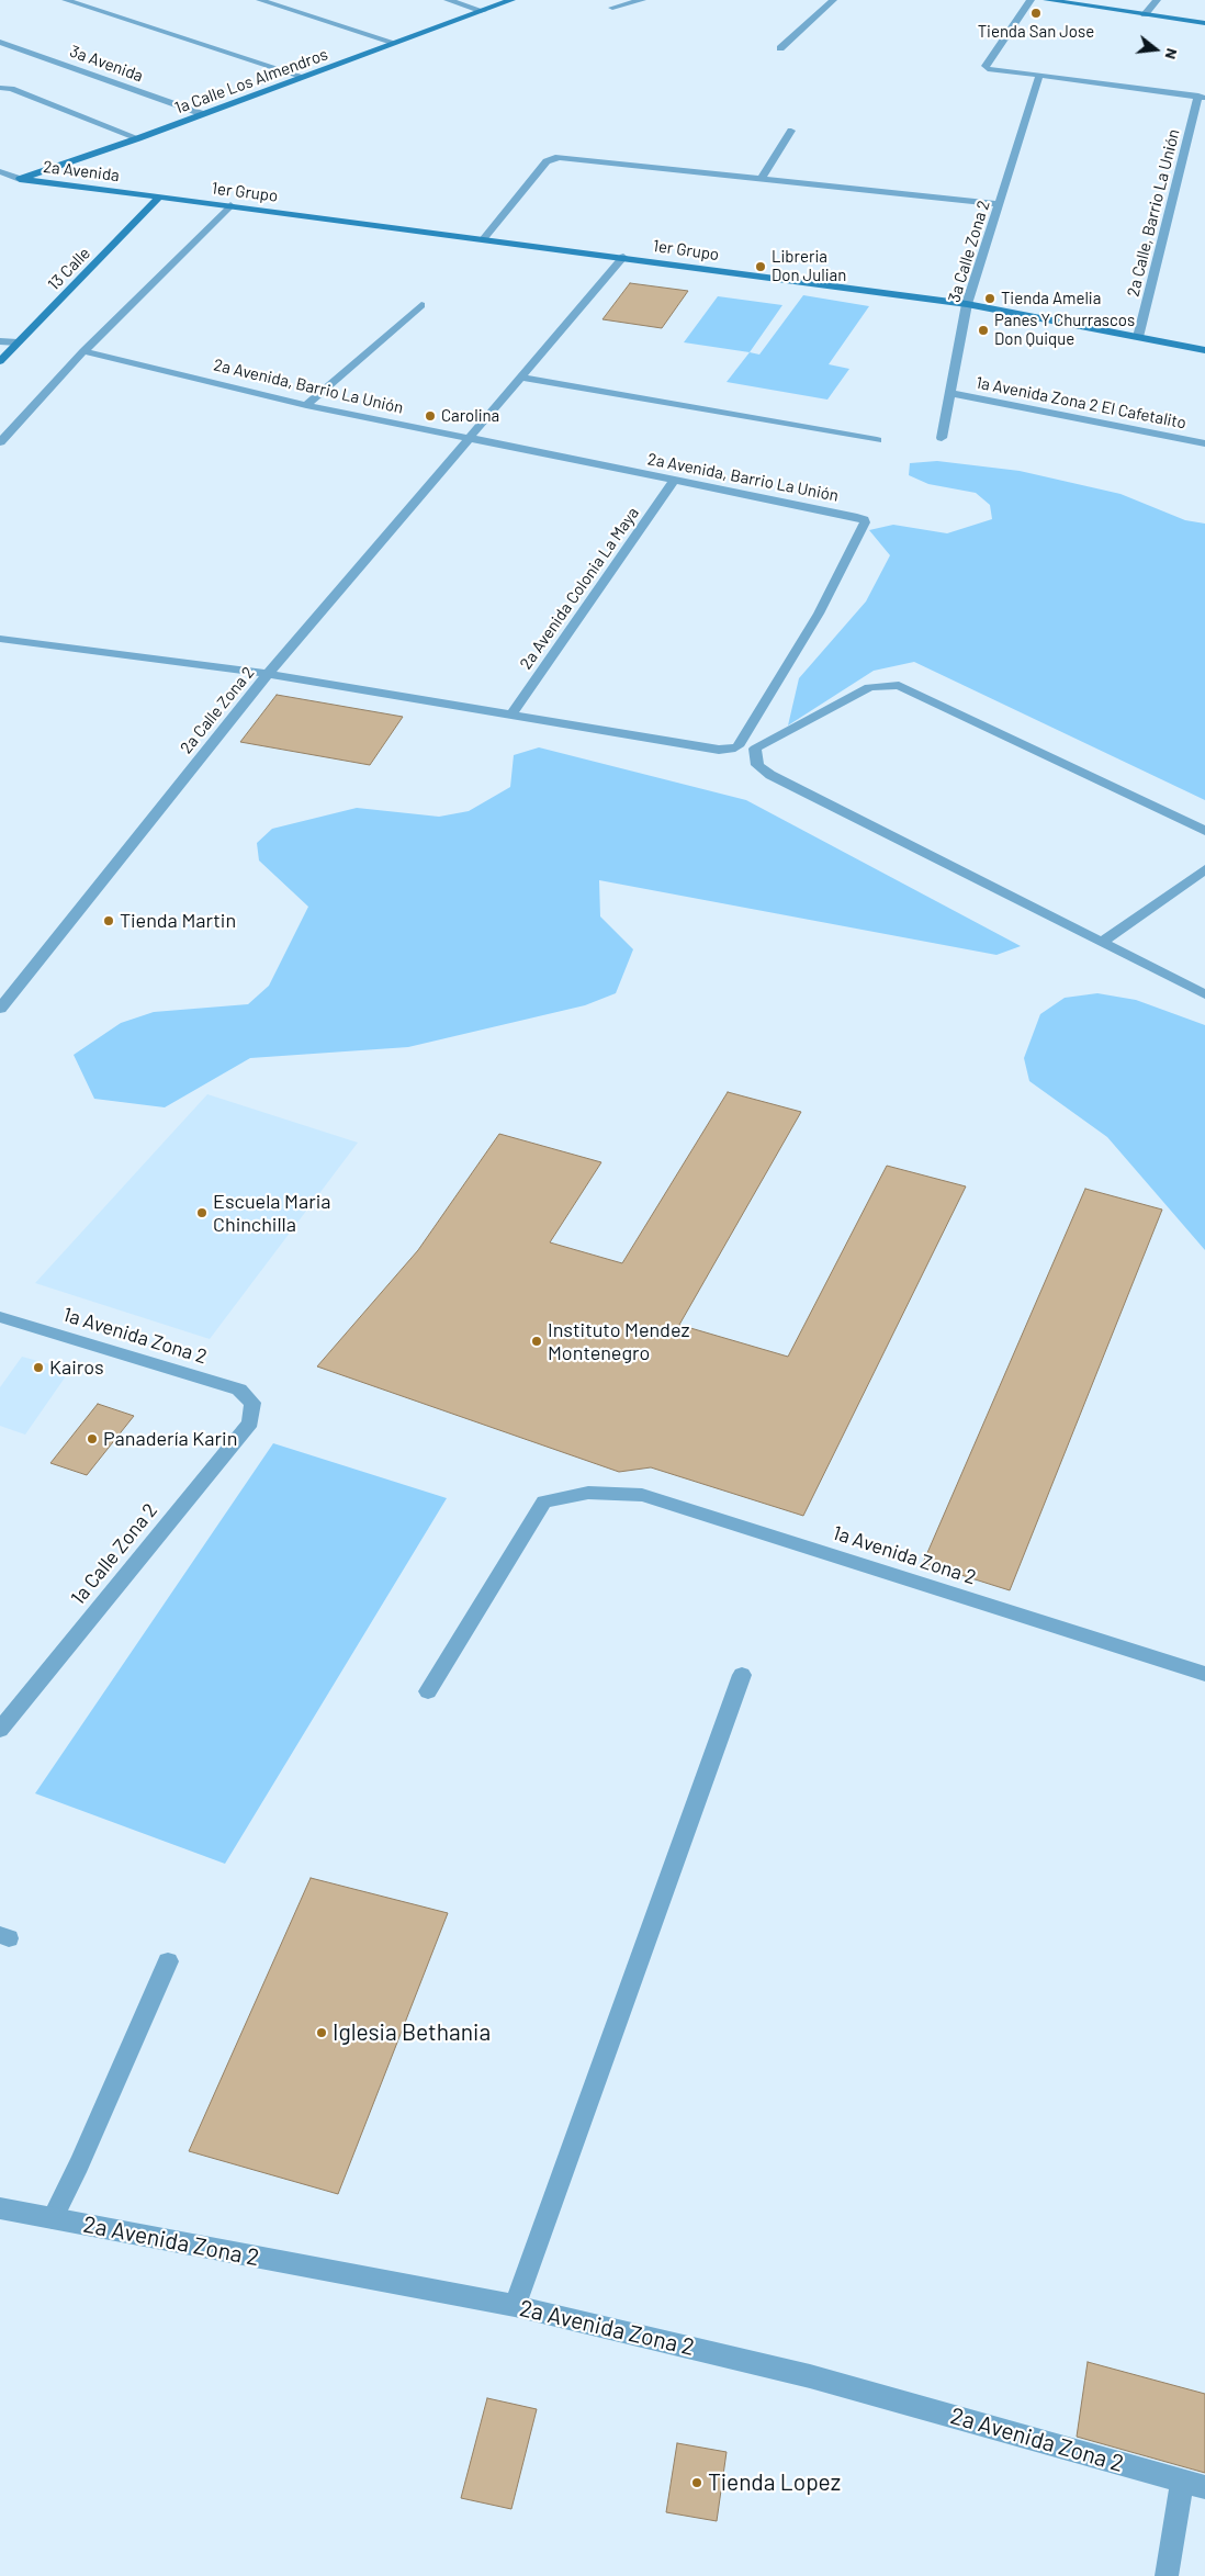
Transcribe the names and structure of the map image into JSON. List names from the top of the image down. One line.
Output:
{"streets":{"street":["3a Avenida","1a Calle Los Almendros","2a Avenida","1er Grupo","2a Calle, Barrio La Unión","3a Calle Zona 2","13 Calle","2a Avenida, Barrio La Unión","1a Avenida Zona 2 El Cafetalito","2a Avenida Colonia La Maya","2a Calle Zona 2","1a Avenida Zona 2","1a Calle Zona 2","2a Avenida Zona 2"]},"crossings":[["3a Avenida","1a Calle Los Almendros"],["1a Calle Los Almendros","2a Avenida"],["2a Avenida","1er Grupo"],["2a Avenida","13 Calle"],["1er Grupo","2a Calle, Barrio La Unión"],["1er Grupo","3a Calle Zona 2"],["1er Grupo","13 Calle"],["1er Grupo","2a Calle Zona 2"],["3a Calle Zona 2","1a Avenida Zona 2 El Cafetalito"],["2a Avenida, Barrio La Unión","2a Avenida Colonia La Maya"],["2a Avenida, Barrio La Unión","2a Calle Zona 2"],["1a Avenida Zona 2","1a Calle Zona 2"]],"places":["Tienda San Jose","Libreria Don Julian","Tienda Amelia","Panes Y Churrascos Don Quique","Carolina","Tienda Martin","Escuela Maria Chinchilla","Instituto Mendez Montenegro","Kairos","Panadería Karin","Iglesia Bethania","Tienda Lopez"],"north":"right"}
